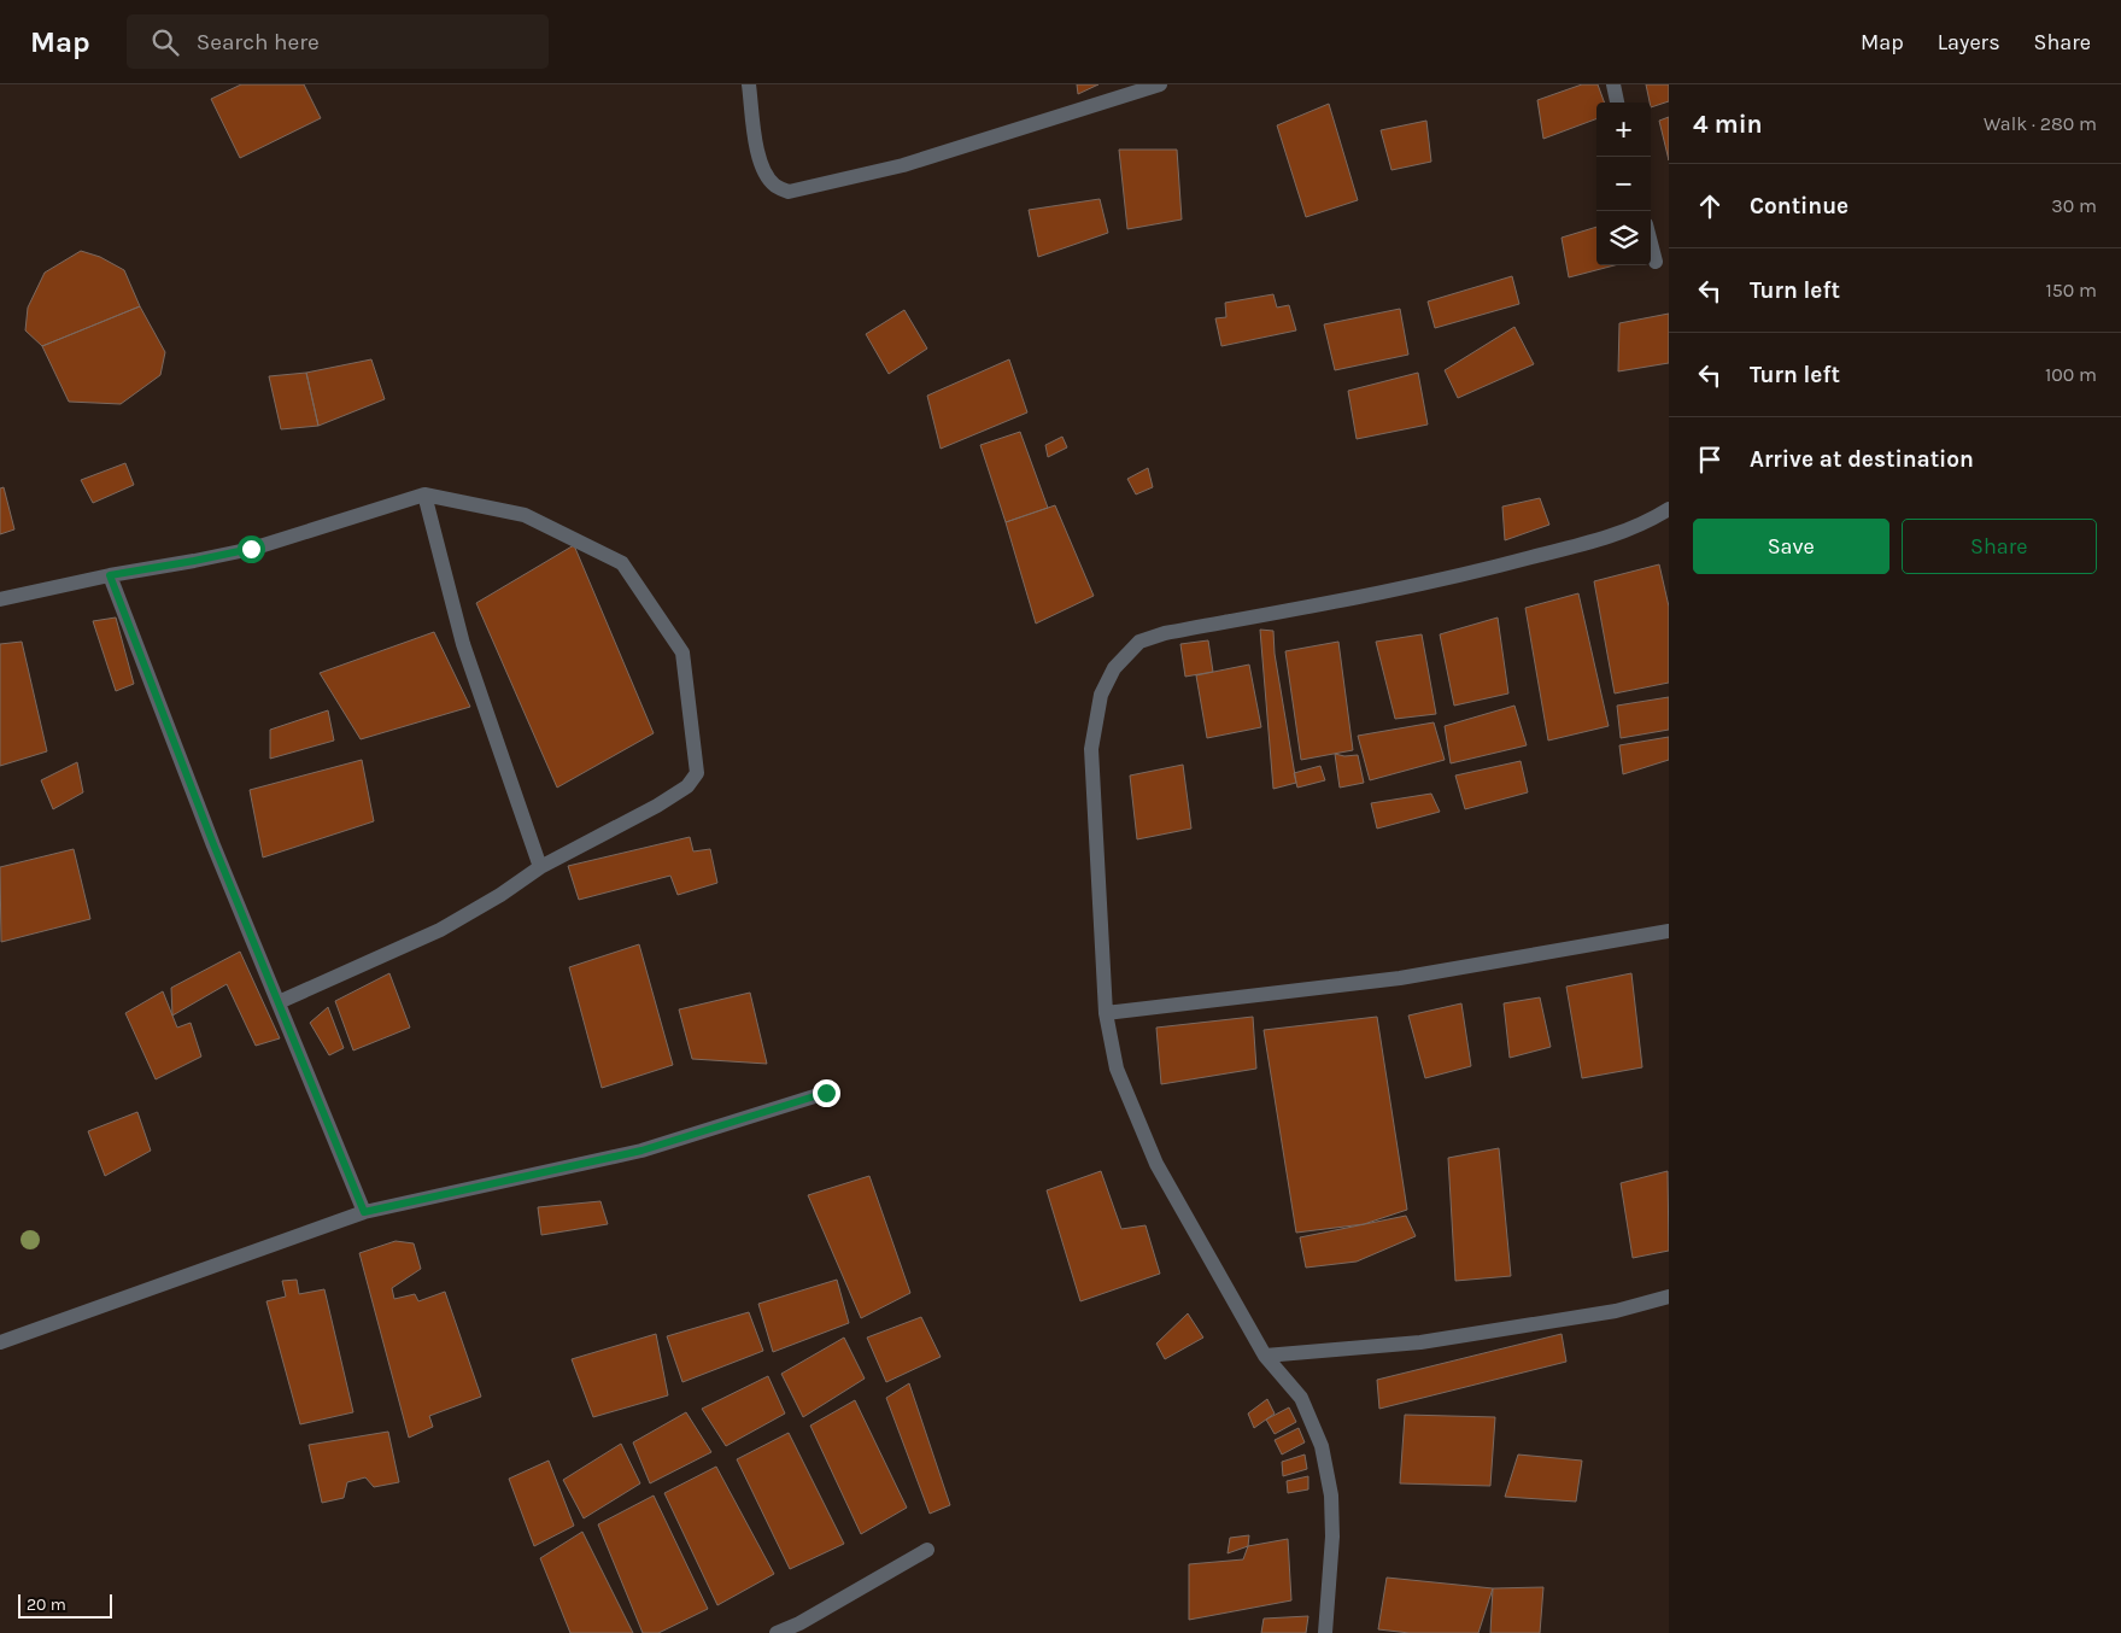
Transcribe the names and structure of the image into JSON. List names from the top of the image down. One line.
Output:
{"scale_bar":"20 m","page":{"header":"Map","search":"Search here","nav":["Map","Layers","Share"],"heading":["4 min","Walk · 280 m"],"map_buttons":["+","−"],"list":[["Continue","30 m"],["Turn left","150 m"],["Turn left","100 m"],"Arrive at destination"],"buttons":["Save","Share"],"scale":"20 m"}}
